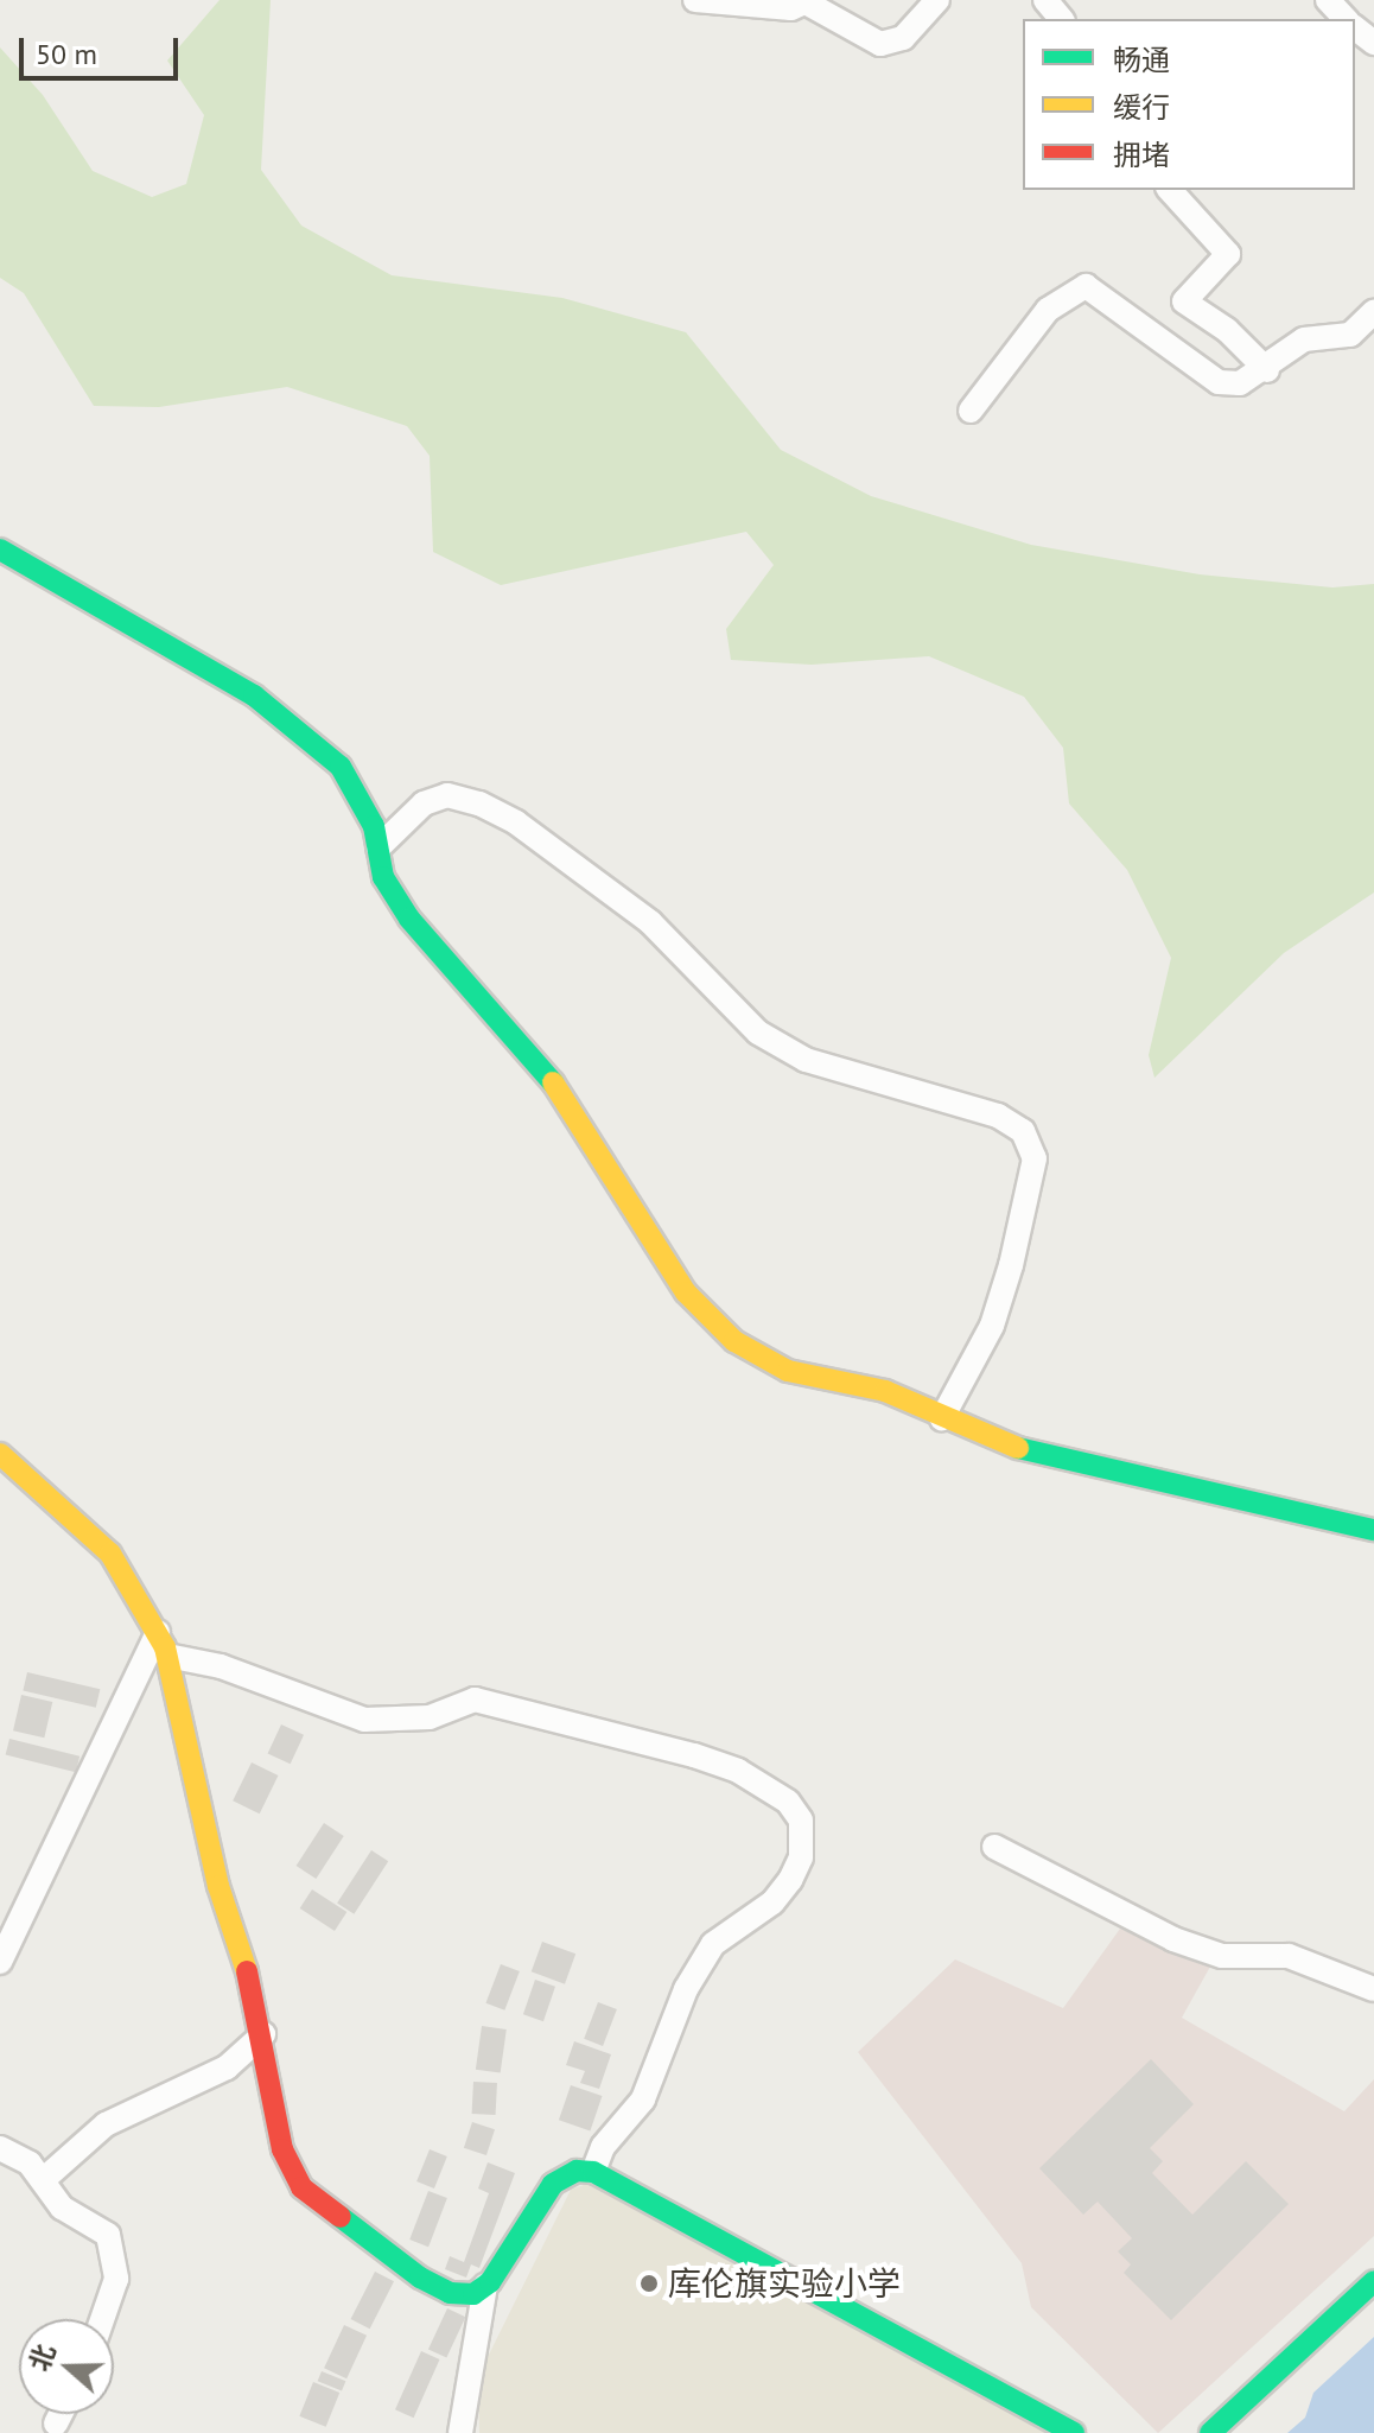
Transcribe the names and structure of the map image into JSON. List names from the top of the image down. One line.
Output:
{"places":["库伦旗实验小学"],"legend":["畅通","缓行","拥堵"],"scale_bar":"50 m","north":"left"}
